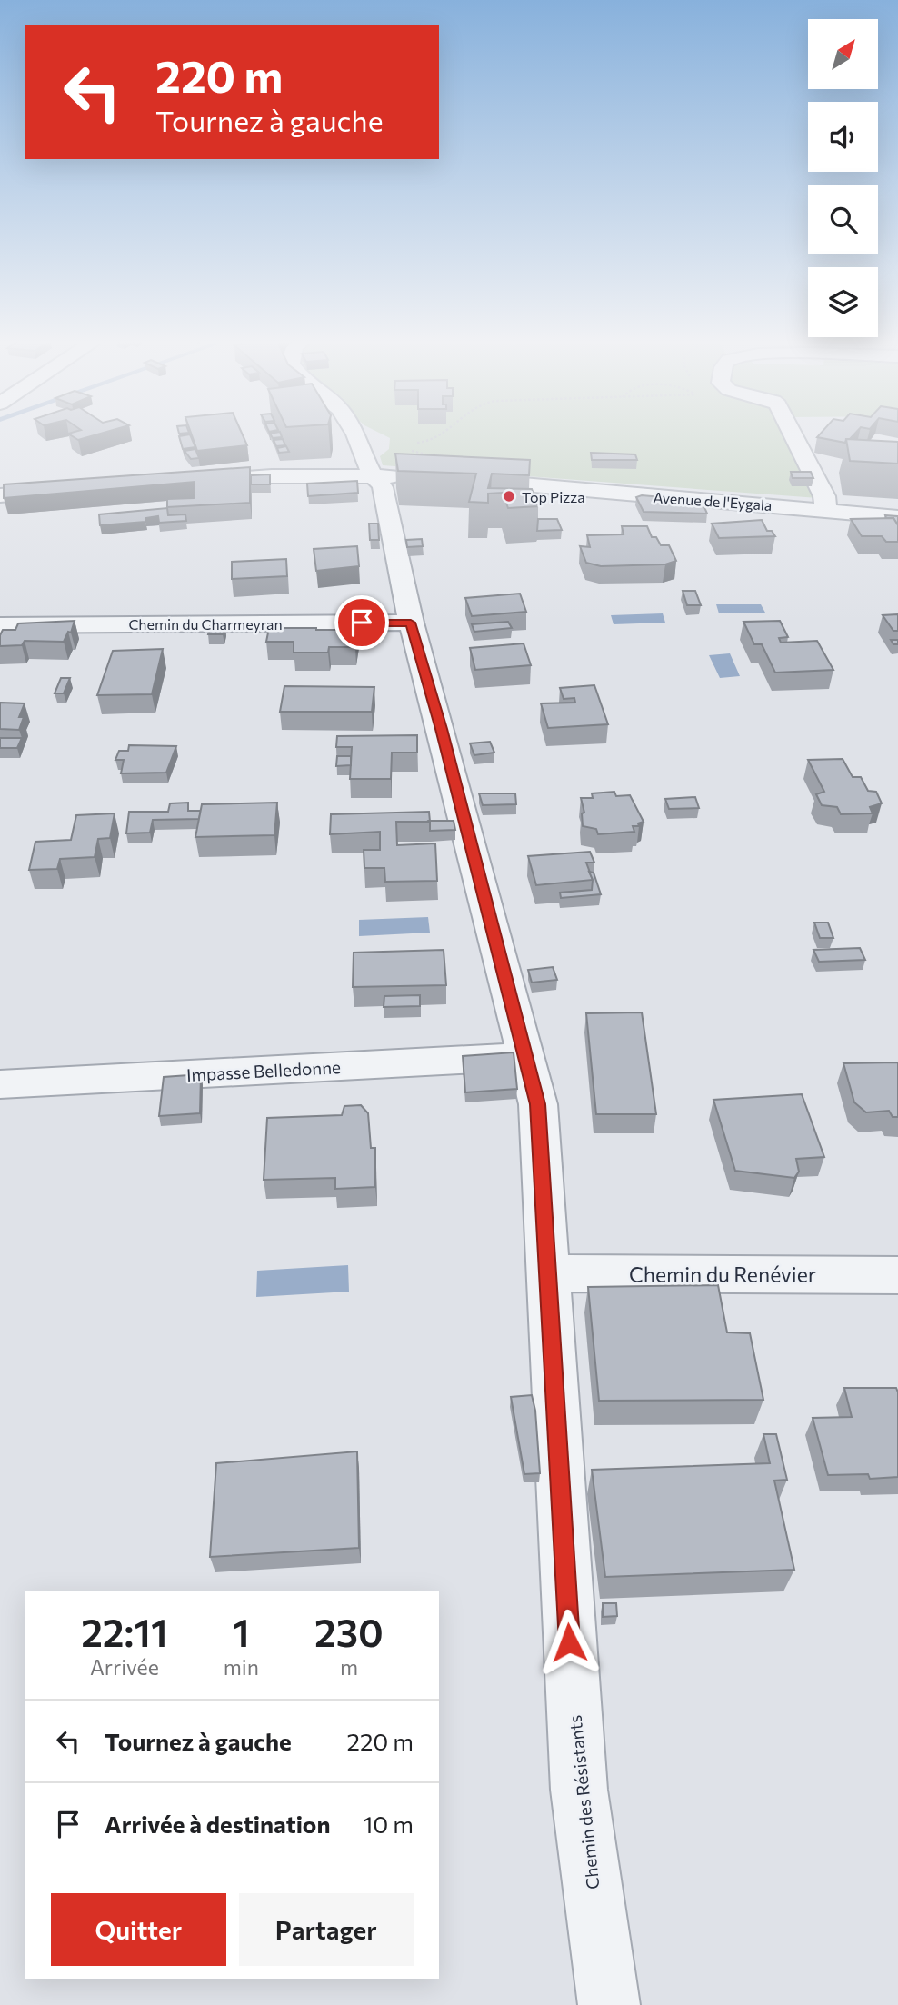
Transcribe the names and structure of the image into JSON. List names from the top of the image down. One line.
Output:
{"streets":{"street":["Avenue de l'Eygala","Chemin du Charmeyran","Impasse Belledonne","Chemin du Renévier","Chemin des Résistants"]},"crossings":[["Chemin du Charmeyran","Chemin des Résistants"],["Impasse Belledonne","Chemin des Résistants"],["Chemin du Renévier","Chemin des Résistants"]],"places":["Top Pizza"],"north":"top right","page":{"turn":["220 m","Tournez à gauche"],"eta":["22:11","Arrivée","1","min","230","m"],"list":[{"name":"Tournez à gauche","value":"220 m"},{"name":"Arrivée à destination","value":"10 m"}],"buttons":["Quitter","Partager"]}}
